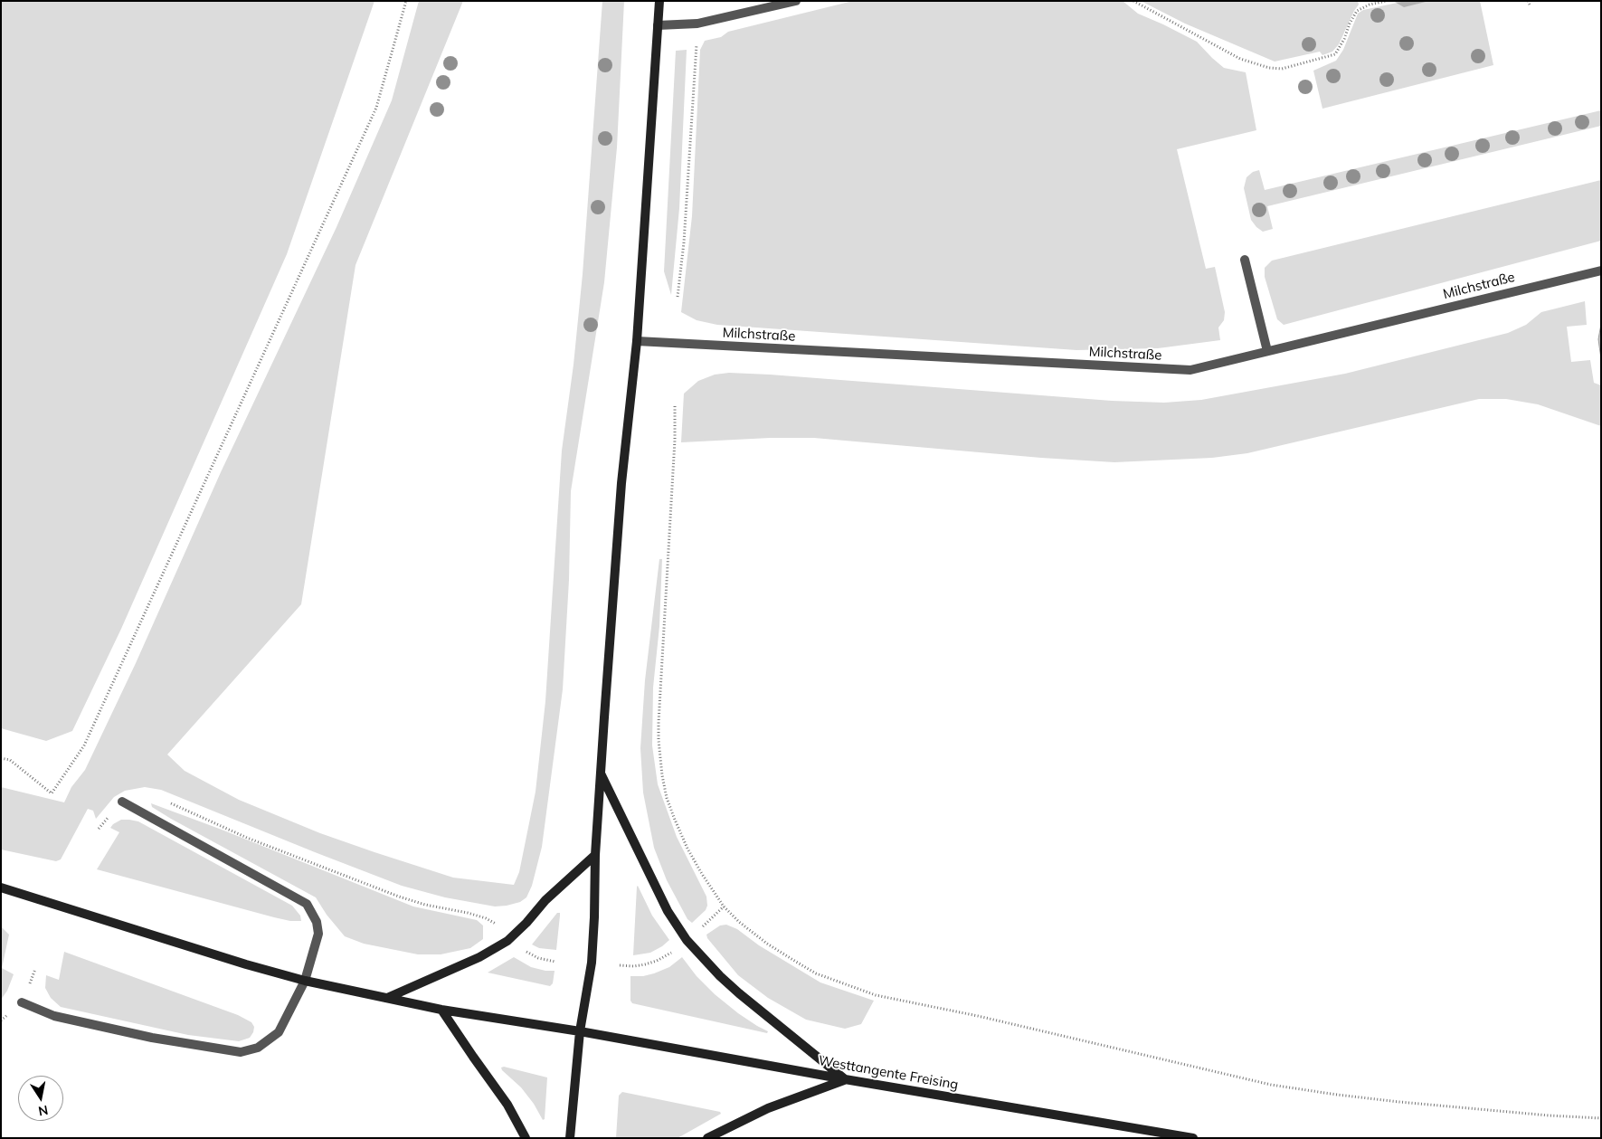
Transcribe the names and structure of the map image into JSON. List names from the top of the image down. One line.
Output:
{"streets":{"main road":["Westtangente Freising"],"lane":["Milchstraße"]},"north":"bottom"}
